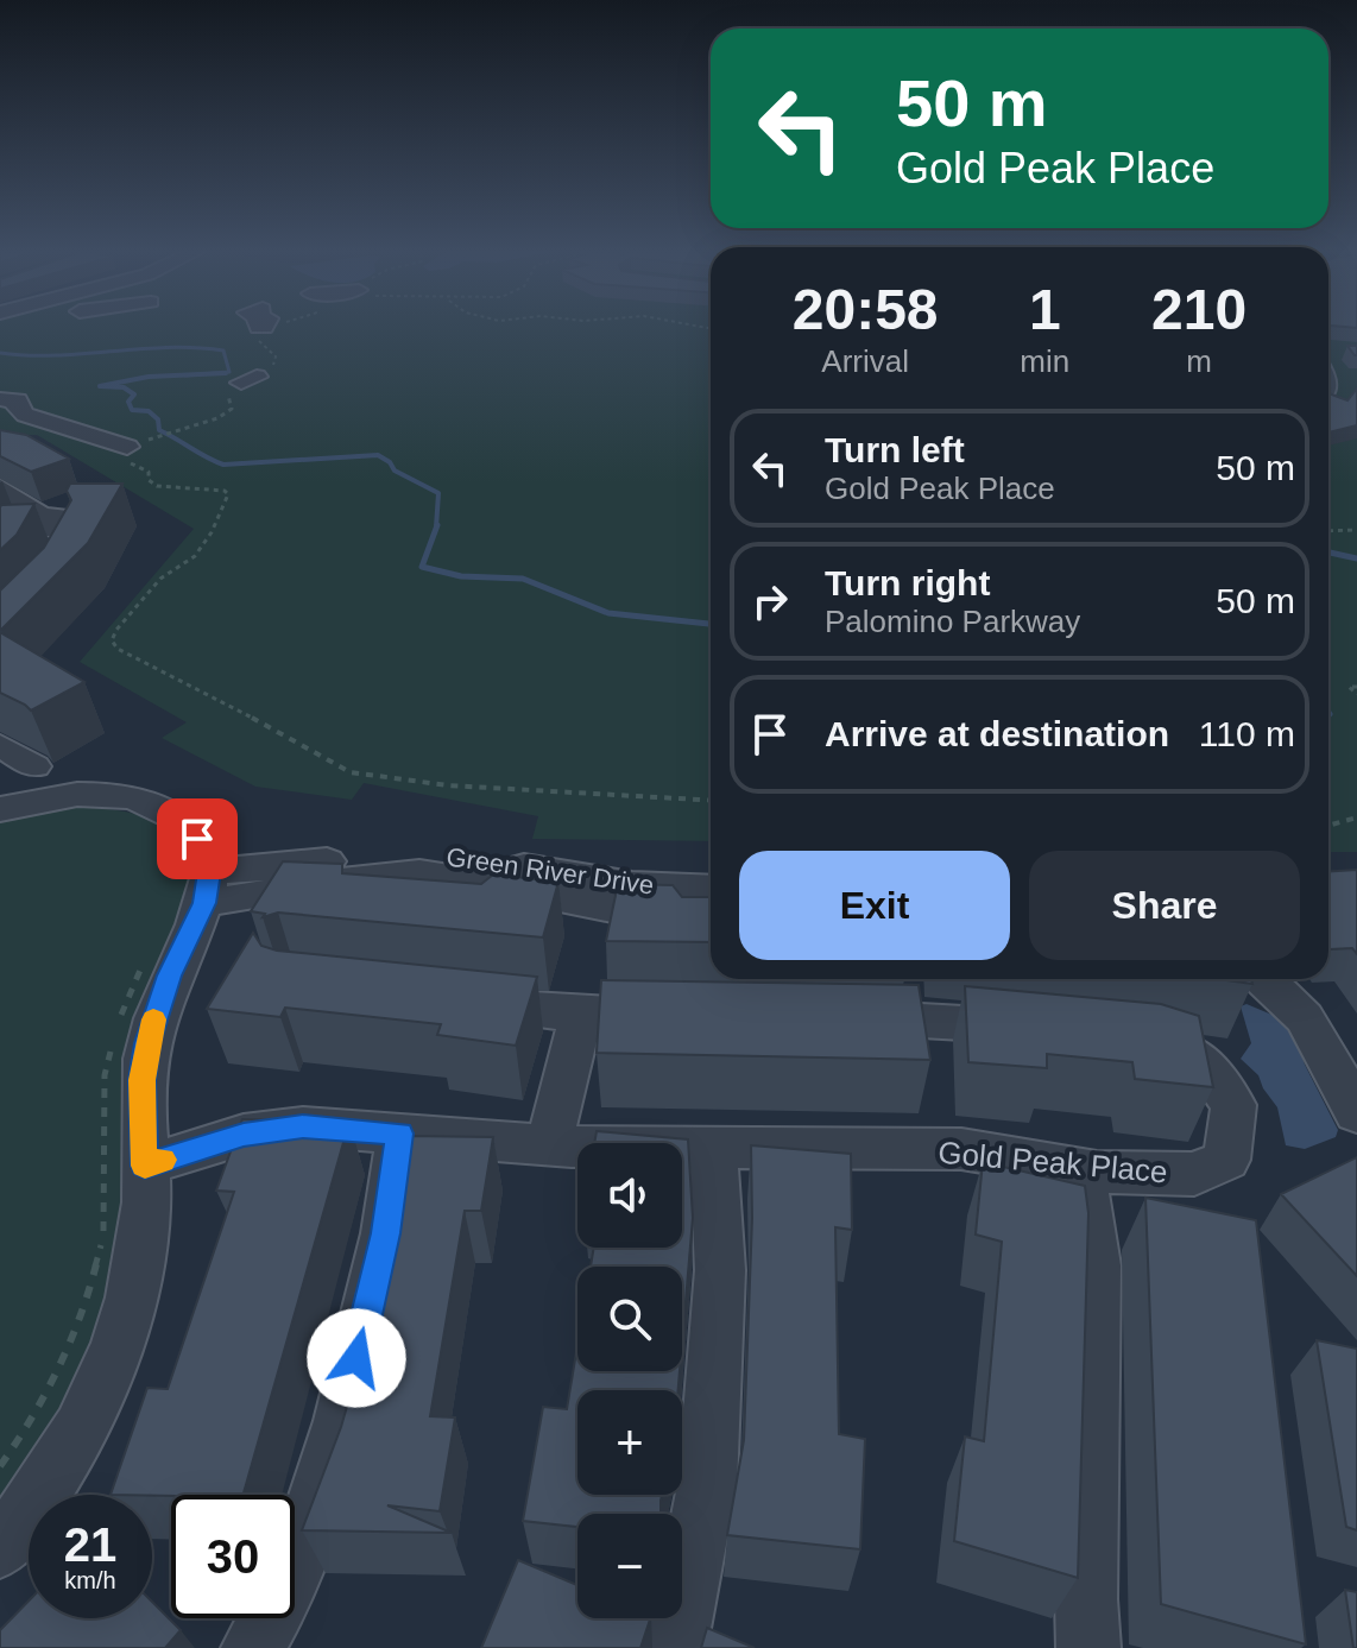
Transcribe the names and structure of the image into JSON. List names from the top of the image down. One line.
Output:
{"streets":{"street":["Green River Drive","Gold Peak Place"]},"page":{"turn":["50 m","Gold Peak Place"],"eta":["20:58","Arrival","1","min","210","m"],"list":[{"name":"Turn left","note":"Gold Peak Place","value":"50 m"},{"name":"Turn right","note":"Palomino Parkway","value":"50 m"},{"name":"Arrive at destination","value":"110 m"}],"buttons":["Exit","Share"],"map_buttons":["+","−"],"speed":"21 km/h","limit":"30"}}
